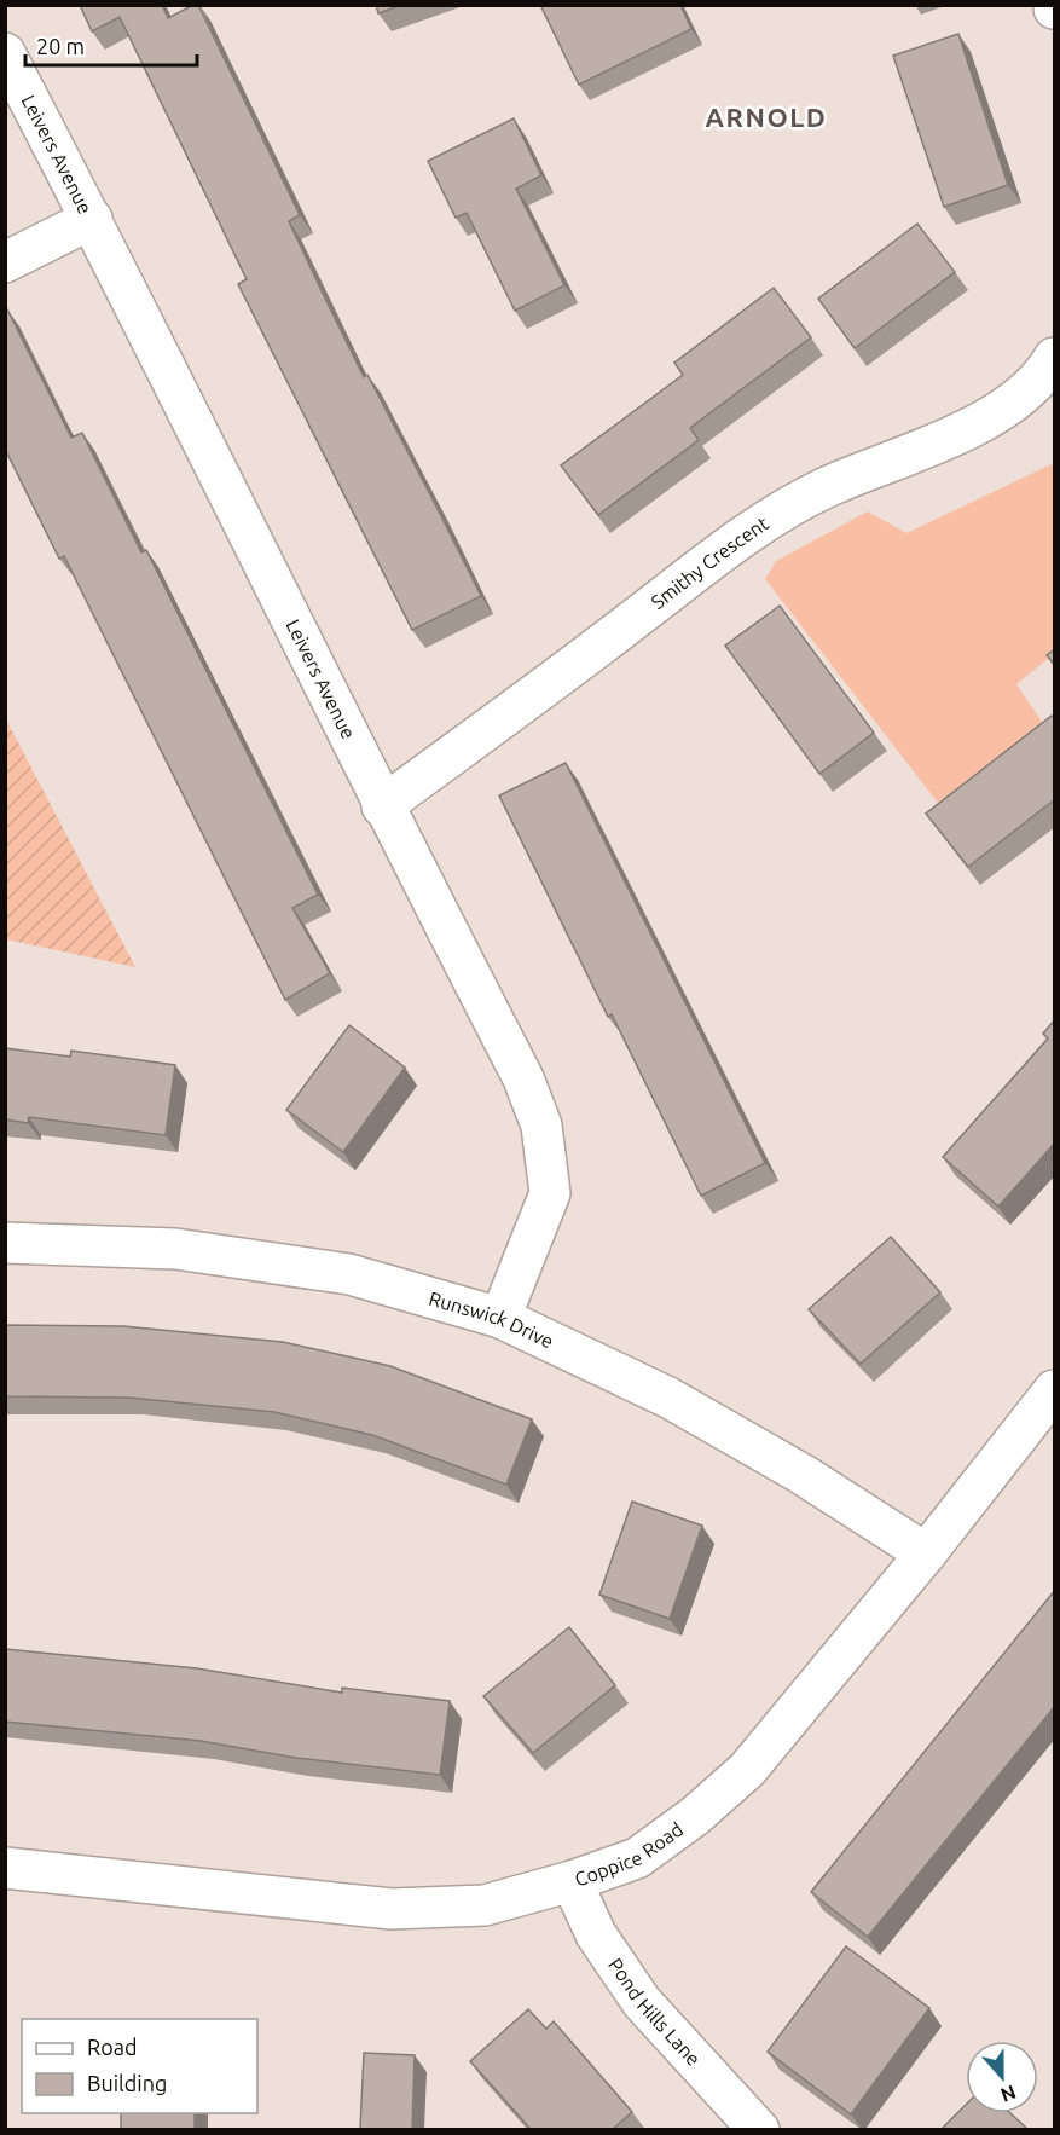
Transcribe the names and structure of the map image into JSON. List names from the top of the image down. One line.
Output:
{"streets":{"street":["Leivers Avenue","Smithy Crescent","Runswick Drive","Coppice Road","Pond Hills Lane"]},"crossings":[["Leivers Avenue","Smithy Crescent"],["Leivers Avenue","Runswick Drive"],["Runswick Drive","Coppice Road"],["Coppice Road","Pond Hills Lane"]],"districts":["ARNOLD"],"legend":["Road","Building"],"scale_bar":"20 m","north":"bottom"}
